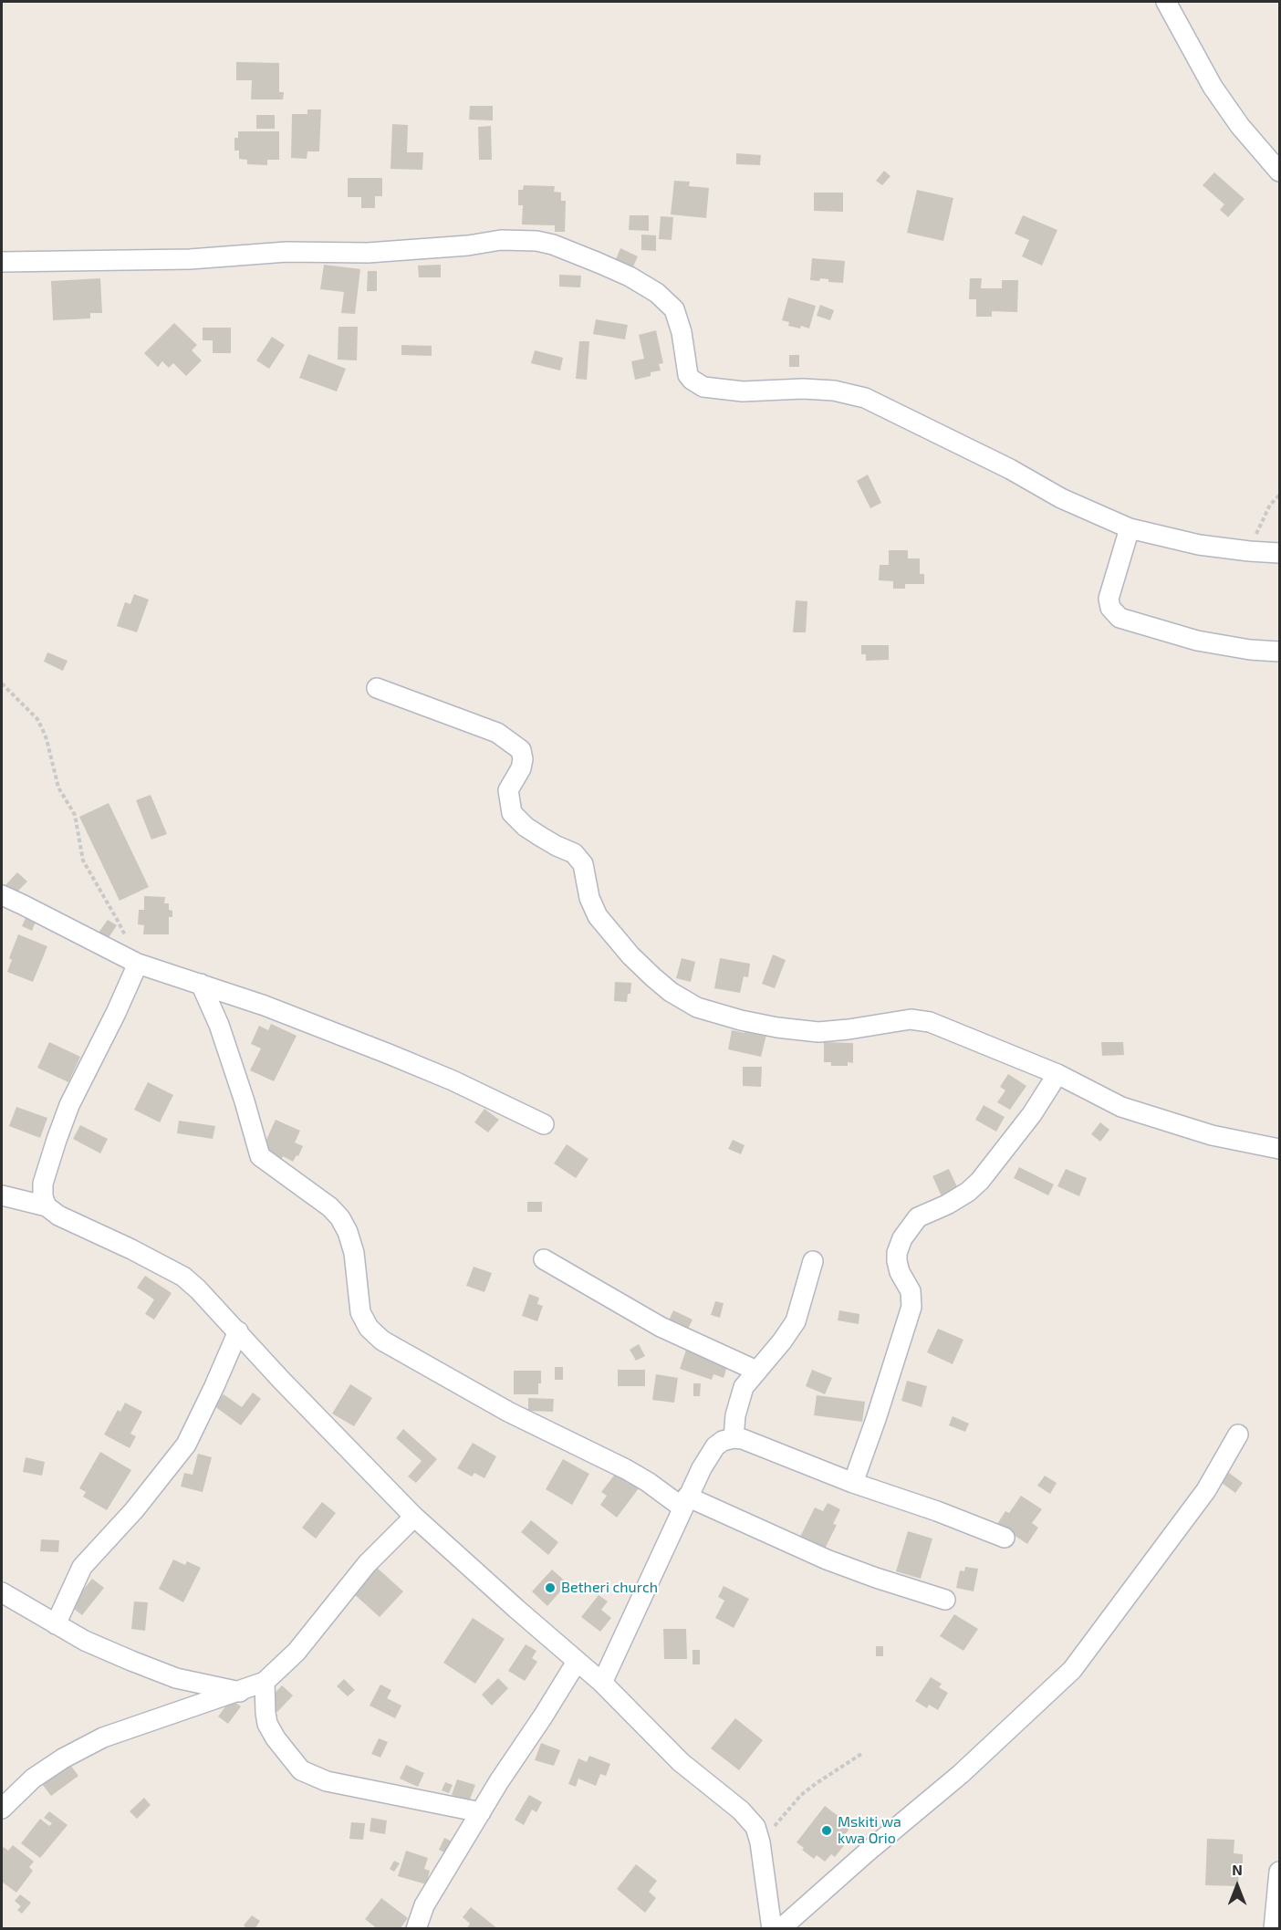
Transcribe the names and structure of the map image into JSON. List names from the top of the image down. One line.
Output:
{"places":["Betheri church","Mskiti wa kwa Orio"],"north":"top"}
